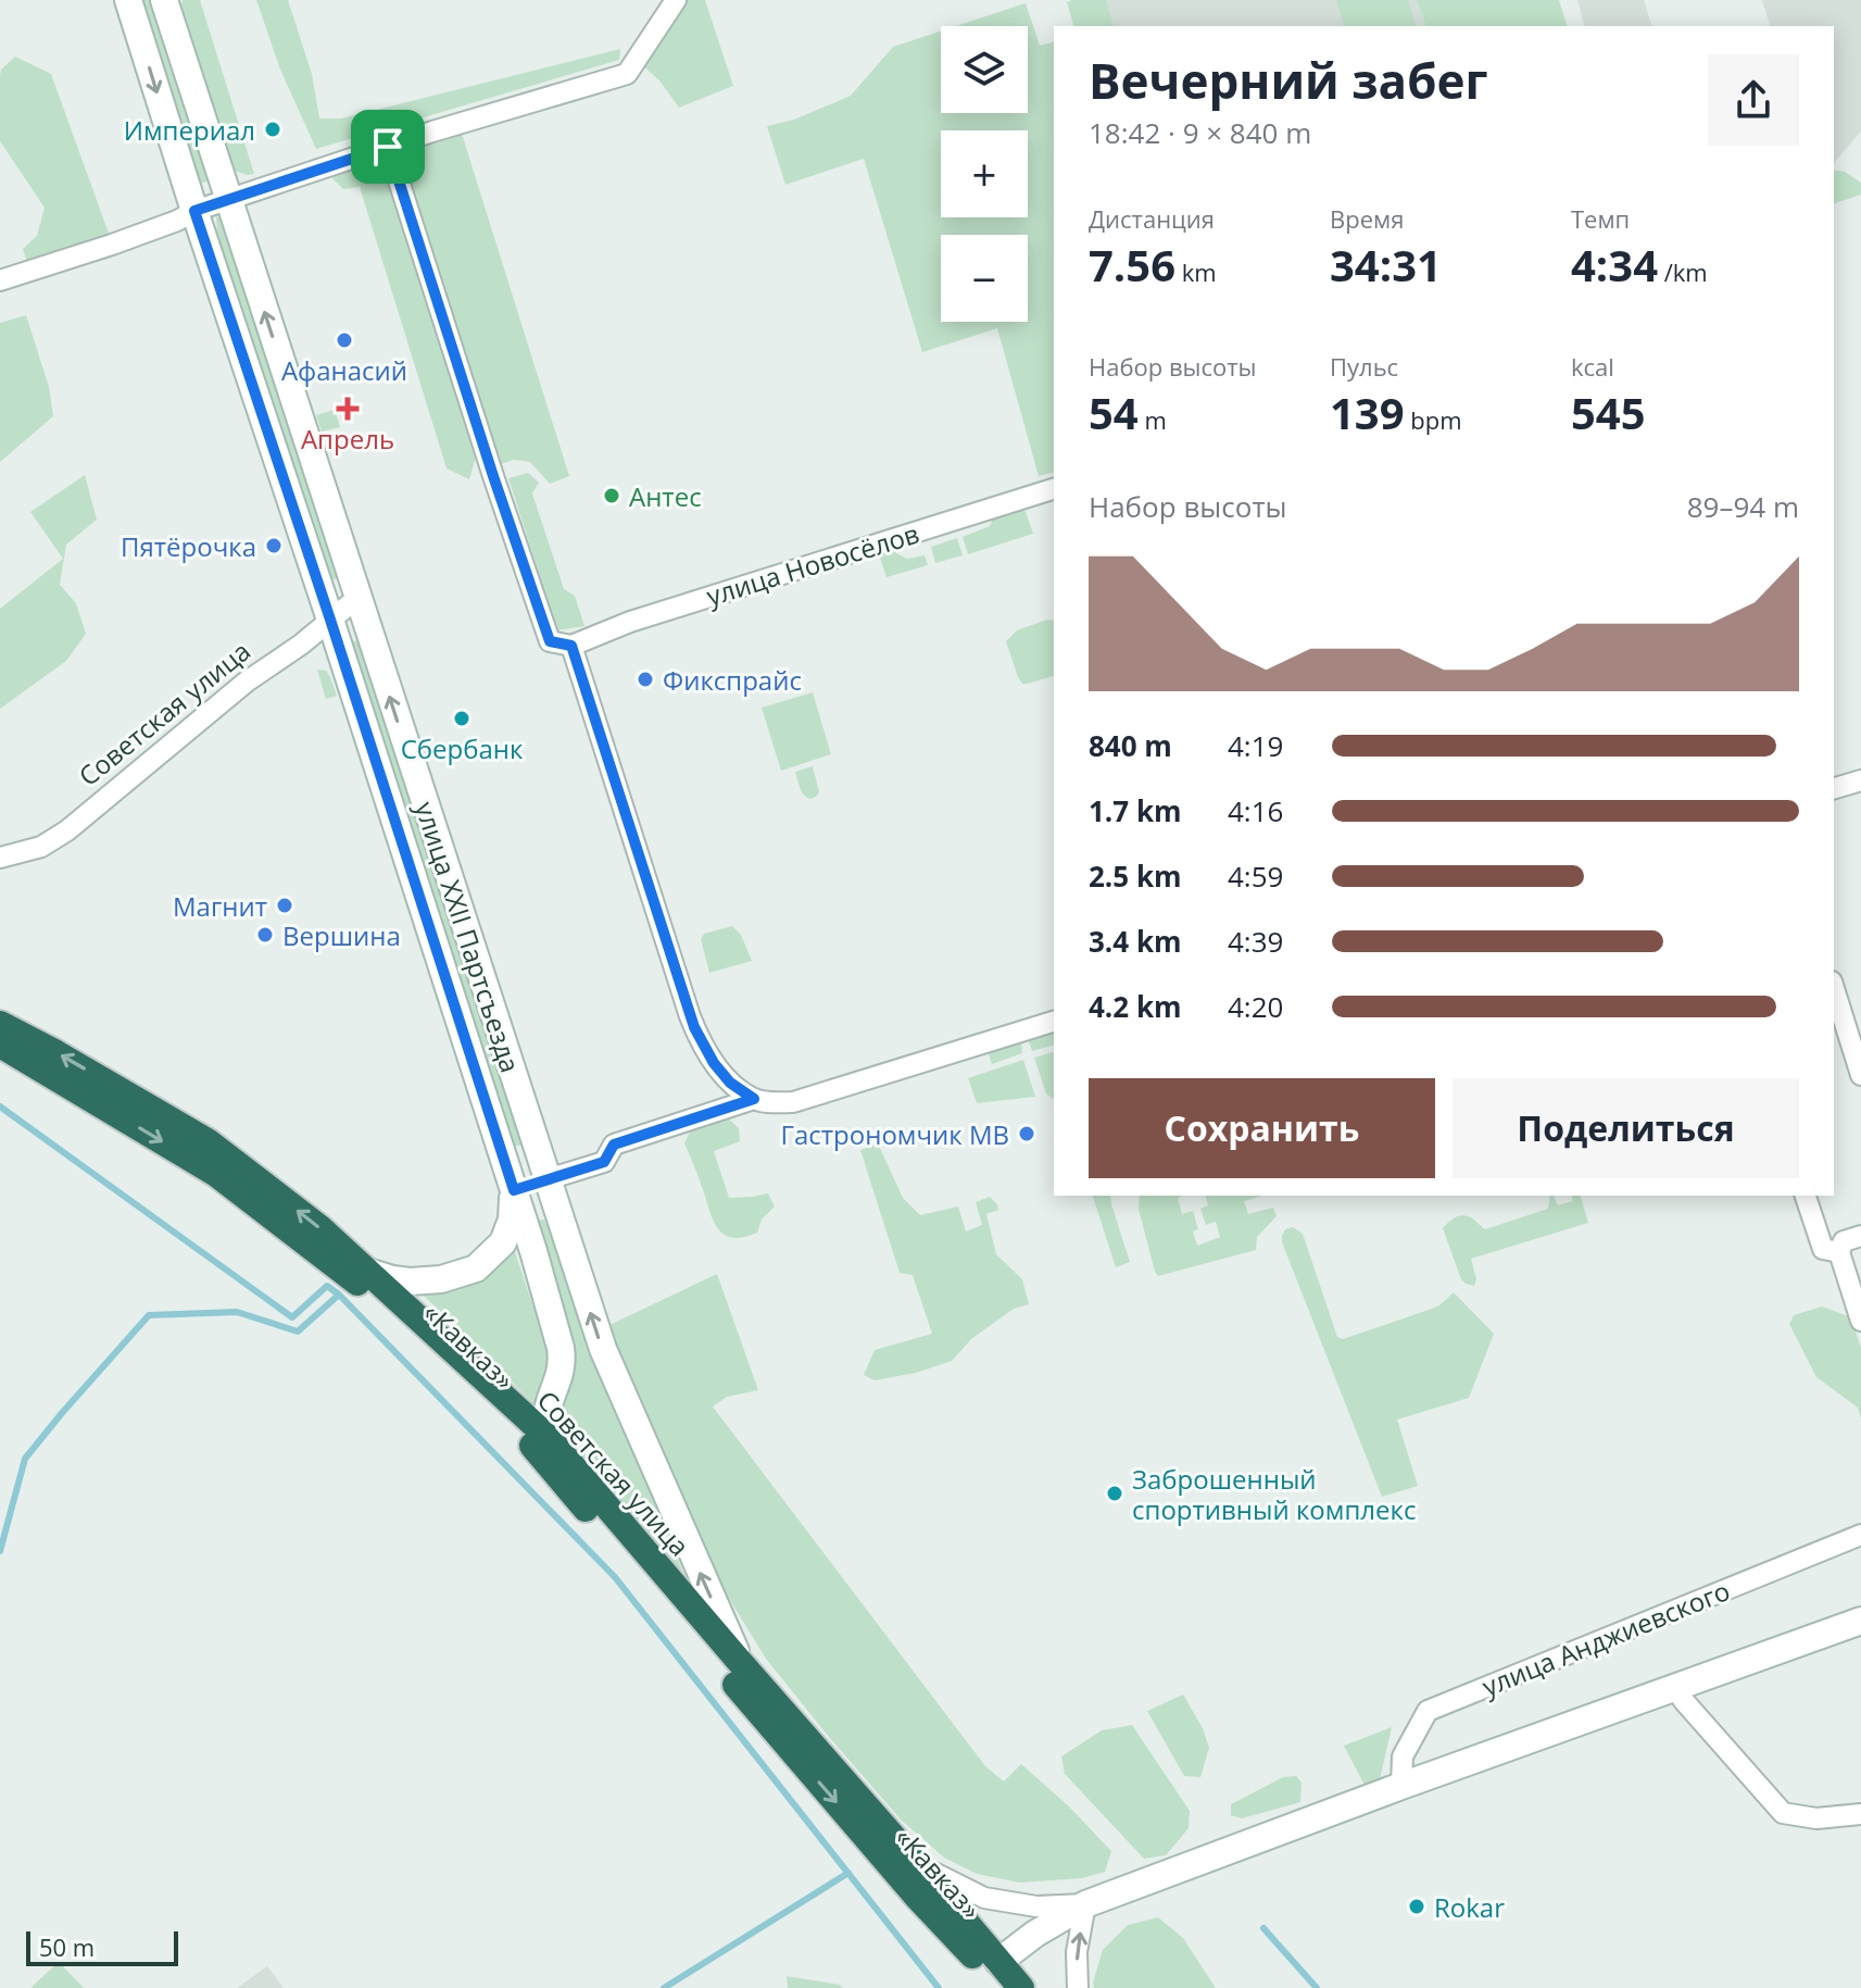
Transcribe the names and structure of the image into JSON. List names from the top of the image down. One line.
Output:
{"streets":{"highway":["Советская улица","«Кавказ»"],"main road":["улица XXII Партсъезда"],"street":["улица Новосёлов","улица Анджиевского"]},"crossings":[["Советская улица","улица XXII Партсъезда"],["Советская улица","«Кавказ»"]],"one_way":["«Кавказ»"],"places":{"other":["Империал","Афанасий","Антес","Пятёрочка","Фикспрайс","Сбербанк","Магнит","Вершина","Гастрономчик МВ","Заброшенный спортивный комплекс","Rokar"],"health":["Апрель"]},"scale_bar":"50 m","page":{"map_buttons":["+","−"],"heading":["Вечерний забег","18:42 · 9 × 840 m"],"stats":[["Дистанция","7.56 km"],["Время","34:31"],["Темп","4:34 /km"],["Набор высоты","54 m"],["Пульс","139 bpm"],["kcal","545"]],"chart":["Набор высоты","89–94 m"],"list":[{"name":"840 m","note":"4:19"},{"name":"1.7 km","note":"4:16"},{"name":"2.5 km","note":"4:59"},{"name":"3.4 km","note":"4:39"},{"name":"4.2 km","note":"4:20"}],"buttons":["Сохранить","Поделиться"],"scale":"50 m"}}
